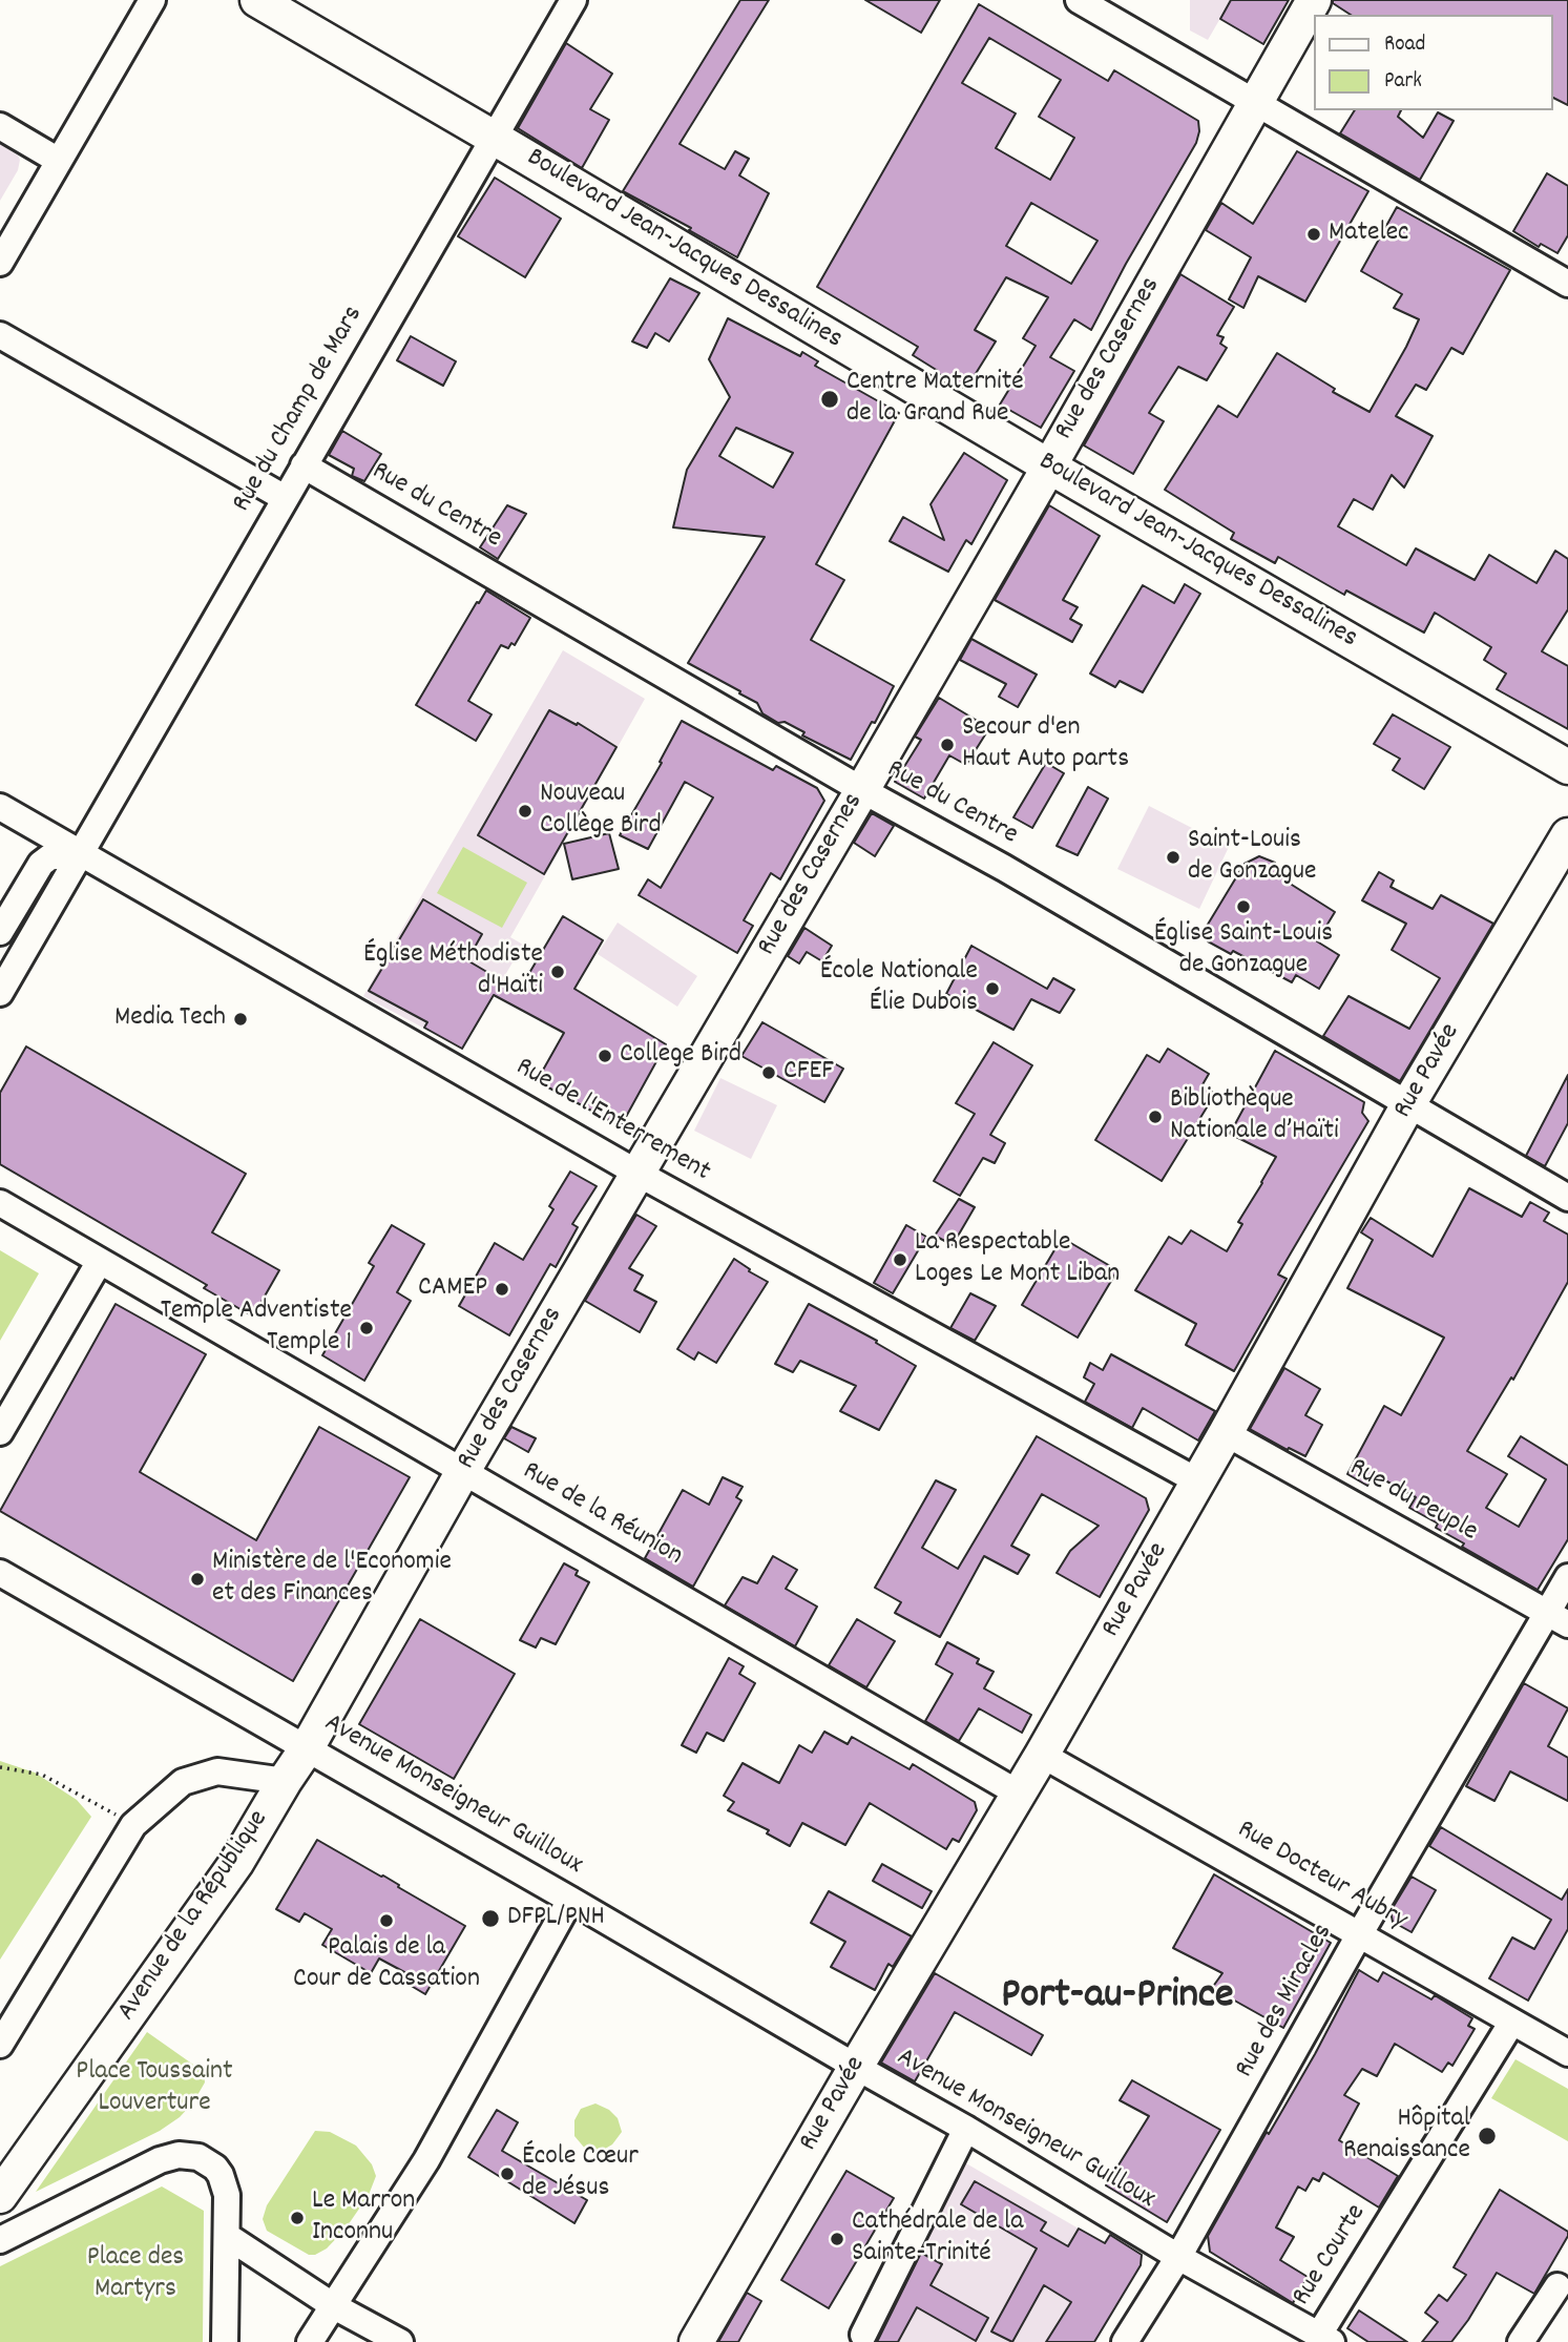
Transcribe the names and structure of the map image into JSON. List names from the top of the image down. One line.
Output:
{"streets":{"main road":["Boulevard Jean-Jacques Dessalines","Rue des Casernes","Rue Pavée","Avenue de la République"],"street":["Rue du Champ de Mars","Rue du Centre","Rue de l'Enterrement","Rue du Peuple","Rue de la Réunion","Avenue Monseigneur Guilloux","Rue Docteur Aubry","Rue des Miracles","Rue Courte"]},"crossings":[["Boulevard Jean-Jacques Dessalines","Rue des Casernes"],["Boulevard Jean-Jacques Dessalines","Rue du Champ de Mars"],["Rue des Casernes","Rue du Centre"],["Rue des Casernes","Rue de l'Enterrement"],["Rue des Casernes","Rue de la Réunion"],["Rue des Casernes","Avenue Monseigneur Guilloux"],["Rue des Casernes","Avenue de la République"],["Rue du Champ de Mars","Rue du Centre"],["Rue du Champ de Mars","Rue de l'Enterrement"],["Rue du Centre","Rue Pavée"],["Rue Pavée","Rue de l'Enterrement"],["Rue Pavée","Rue du Peuple"],["Rue Pavée","Rue de la Réunion"],["Rue Pavée","Avenue Monseigneur Guilloux"],["Rue Pavée","Rue Docteur Aubry"],["Rue du Peuple","Rue des Miracles"],["Avenue Monseigneur Guilloux","Avenue de la République"],["Avenue Monseigneur Guilloux","Rue des Miracles"],["Avenue Monseigneur Guilloux","Rue Courte"],["Rue Docteur Aubry","Rue des Miracles"],["Rue Docteur Aubry","Rue Courte"]],"districts":["Port-au-Prince"],"parks":["Place Toussaint Louverture","Place des Martyrs"],"places":["Matelec","Centre Maternité de la Grand Rue","Secour d'en Haut Auto parts","Nouveau Collège Bird","Saint-Louis de Gonzague","Église Saint-Louis de Gonzague","Église Méthodiste d'Haïti","École Nationale Élie Dubois","Media Tech","College Bird","CFEF","Bibliothèque Nationale d’Haïti","La Respectable Loges Le Mont Liban","CAMEP","Temple Adventiste Temple 1","Ministère de l'Economie et des Finances","DFPL/PNH","Palais de la Cour de Cassation","Hôpital Renaissance","École Cœur de Jésus","Le Marron Inconnu","Cathédrale de la Sainte-Trinité"],"legend":["Road","Park"]}
